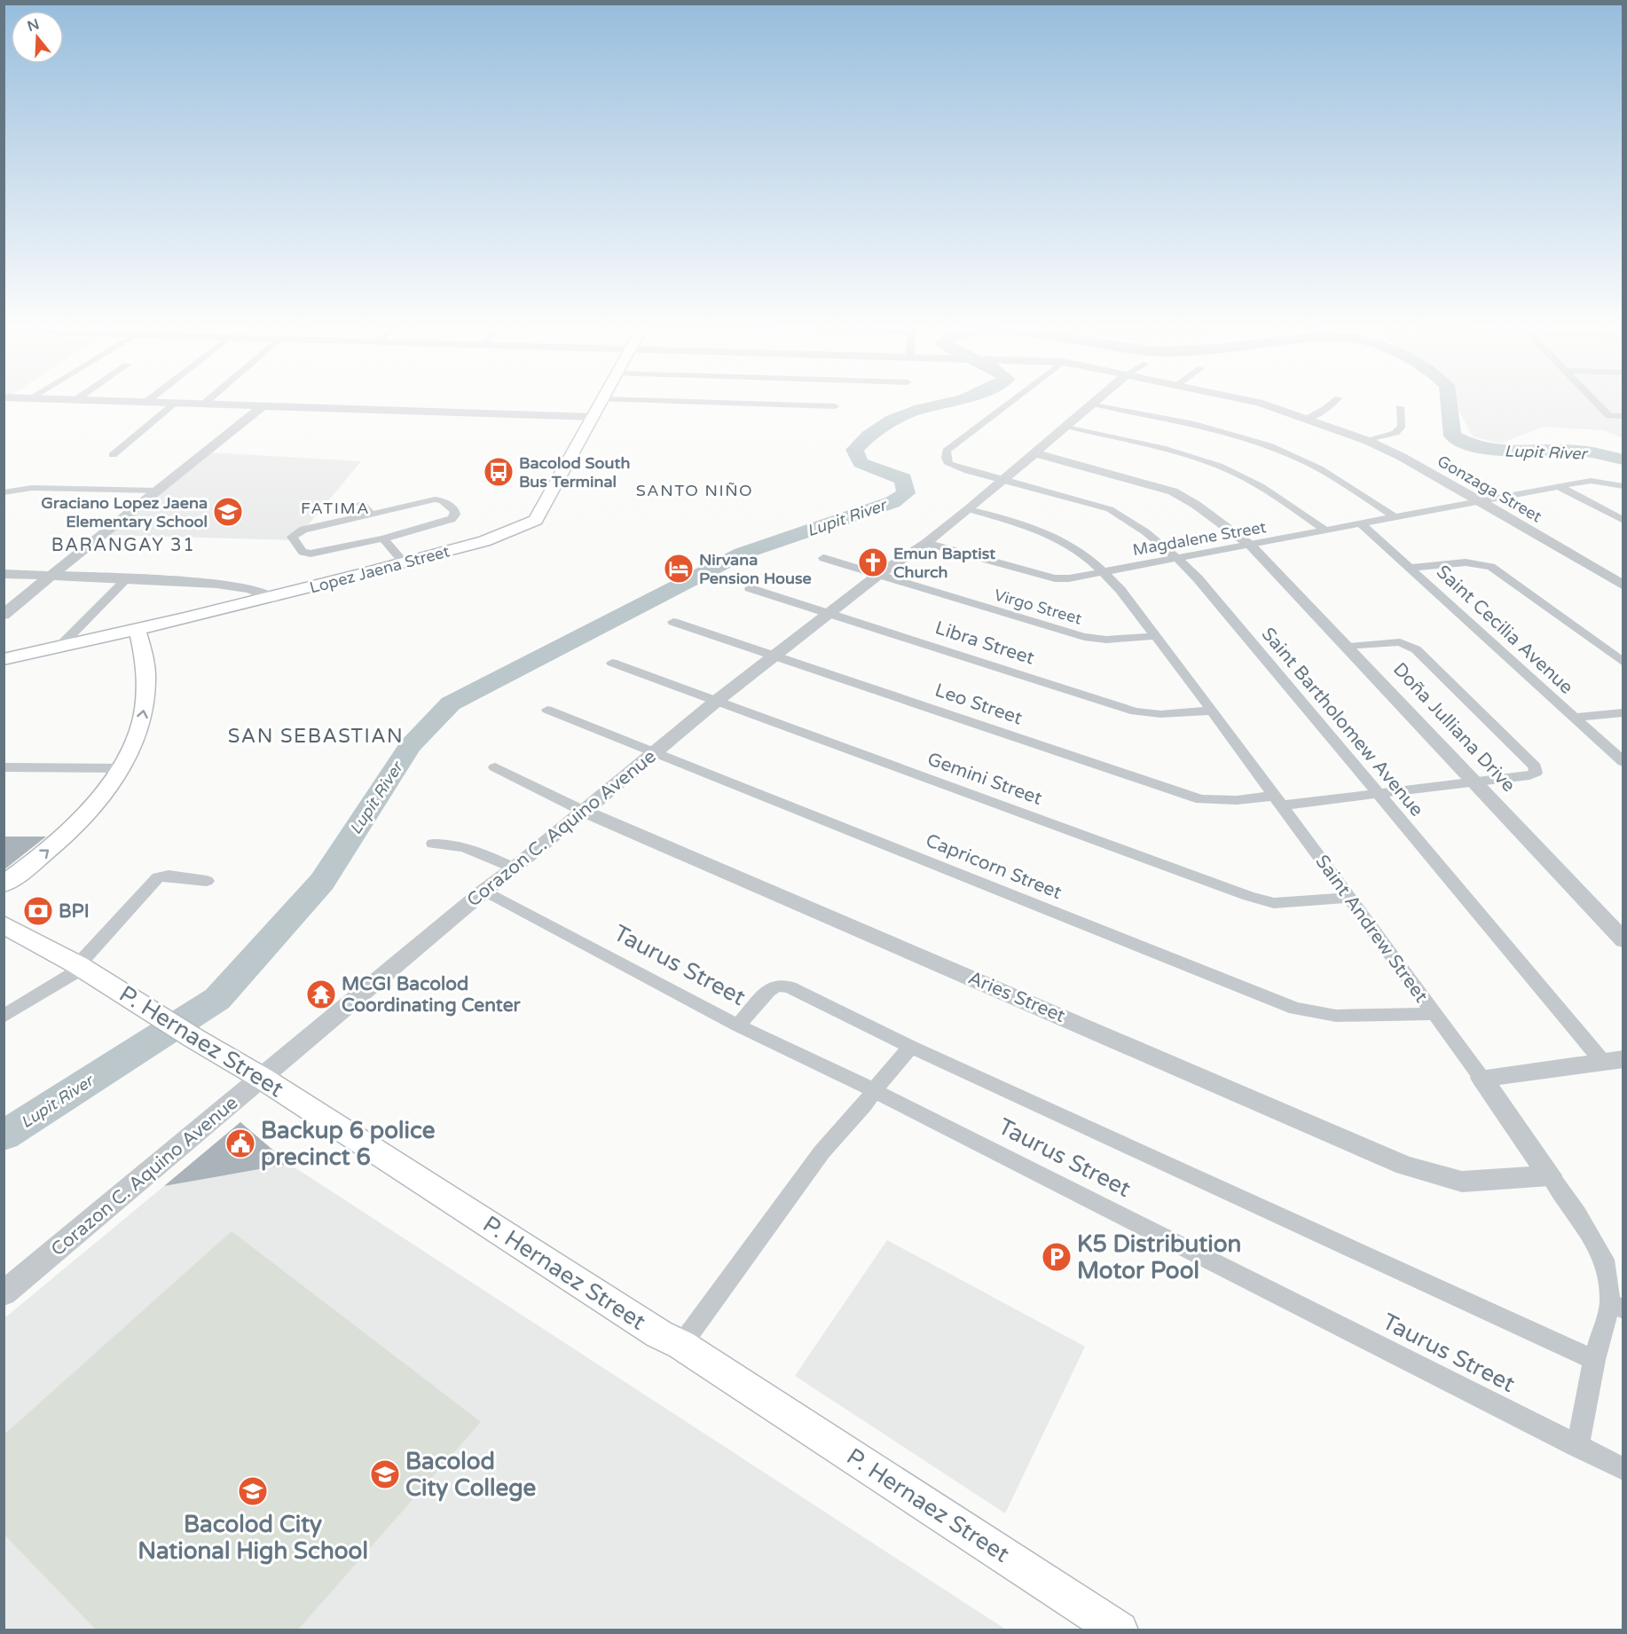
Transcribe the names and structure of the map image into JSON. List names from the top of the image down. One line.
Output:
{"streets":{"main road":["Lopez Jaena Street","P. Hernaez Street"],"street":["Gonzaga Street","Magdalene Street","Virgo Street","Saint Cecilia Avenue","Libra Street","Leo Street","Saint Bartholomew Avenue","Doña Julliana Drive","Gemini Street","Corazon C. Aquino Avenue","Capricorn Street","Saint Andrew Street","Taurus Street","Aries Street"]},"crossings":[["Gonzaga Street","Magdalene Street"],["Magdalene Street","Saint Cecilia Avenue"],["Magdalene Street","Saint Bartholomew Avenue"],["Magdalene Street","Doña Julliana Drive"],["Magdalene Street","Corazon C. Aquino Avenue"],["Magdalene Street","Saint Andrew Street"],["Virgo Street","Corazon C. Aquino Avenue"],["Virgo Street","Saint Andrew Street"],["Libra Street","Corazon C. Aquino Avenue"],["Libra Street","Saint Andrew Street"],["Leo Street","Saint Bartholomew Avenue"],["Leo Street","Doña Julliana Drive"],["Leo Street","Corazon C. Aquino Avenue"],["Leo Street","Saint Andrew Street"],["Saint Bartholomew Avenue","Corazon C. Aquino Avenue"],["Doña Julliana Drive","Corazon C. Aquino Avenue"],["Gemini Street","Corazon C. Aquino Avenue"],["Gemini Street","Saint Andrew Street"],["Corazon C. Aquino Avenue","Capricorn Street"],["Corazon C. Aquino Avenue","Saint Andrew Street"],["Corazon C. Aquino Avenue","Taurus Street"],["Corazon C. Aquino Avenue","Aries Street"],["Corazon C. Aquino Avenue","P. Hernaez Street"],["Capricorn Street","Saint Andrew Street"],["Saint Andrew Street","Taurus Street"],["Saint Andrew Street","Aries Street"]],"districts":["SANTO NIÑO","FATIMA","BARANGAY 31","SAN SEBASTIAN"],"water":["Lupit River"],"places":{"bus stop":["Bacolod South Bus Terminal"],"school or university":["Graciano Lopez Jaena Elementary School","Bacolod City College","Bacolod City National High School"],"church":["Emun Baptist Church"],"hotel":["Nirvana Pension House"],"bank":["BPI"],"temple":["MCGI Bacolod Coordinating Center"],"public building":["Backup 6 police precinct 6"],"parking":["K5 Distribution Motor Pool"]},"north":"top"}
